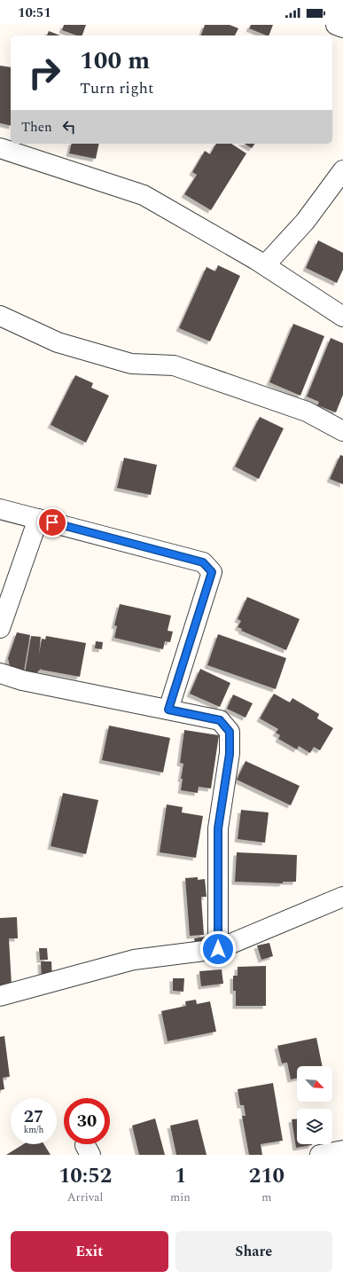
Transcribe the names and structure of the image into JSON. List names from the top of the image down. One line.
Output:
{"north":"bottom right","page":{"status":"10:51","turn":["100 m","Turn right"],"then":"Then","speed":"27 km/h","limit":"30","eta":["10:52","Arrival","1","min","210","m"],"buttons":["Exit","Share"]}}
